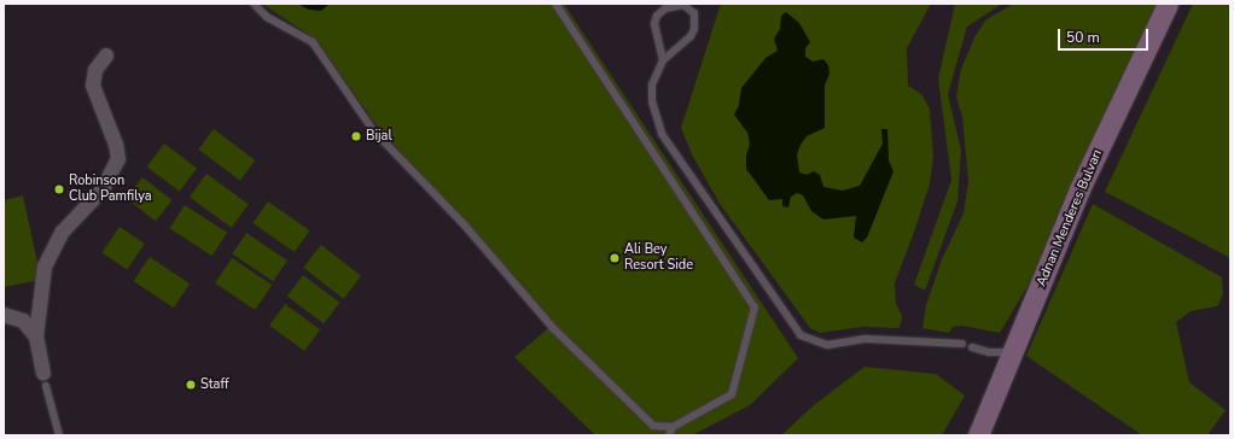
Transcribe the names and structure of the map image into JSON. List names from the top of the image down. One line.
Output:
{"streets":{"main road":["Adnan Menderes Bulvarı"]},"places":["Bijal","Robinson Club Pamfilya","Ali Bey Resort Side","Staff"],"scale_bar":"50 m"}
